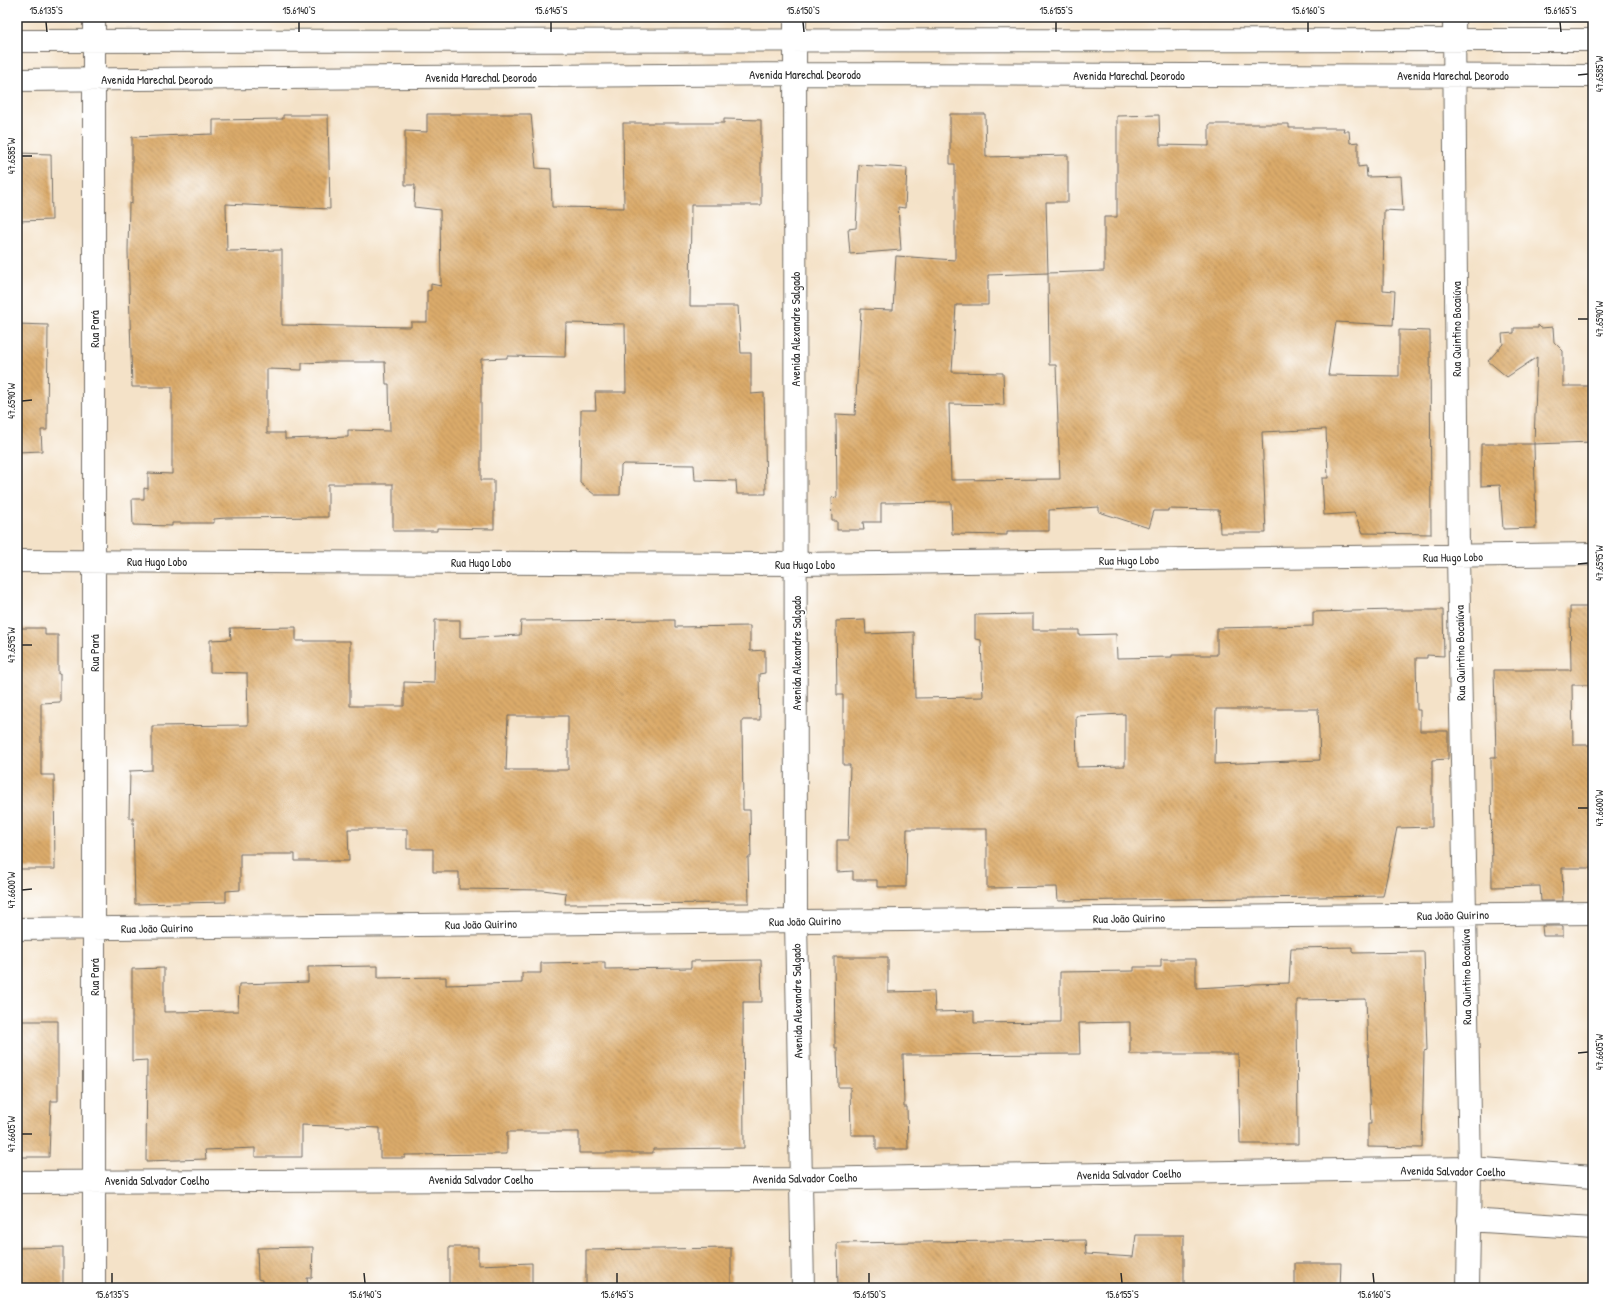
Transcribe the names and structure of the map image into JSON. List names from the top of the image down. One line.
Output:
{"streets":{"street":["Avenida Marechal Deorodo","Rua Pará","Avenida Alexandre Salgado","Rua Quintino Bocaiúva","Rua Hugo Lobo","Rua João Quirino","Avenida Salvador Coelho"]},"crossings":[["Avenida Marechal Deorodo","Rua Pará"],["Avenida Marechal Deorodo","Avenida Alexandre Salgado"],["Avenida Marechal Deorodo","Rua Quintino Bocaiúva"],["Rua Pará","Rua Hugo Lobo"],["Rua Pará","Rua João Quirino"],["Rua Pará","Avenida Salvador Coelho"],["Avenida Alexandre Salgado","Rua Hugo Lobo"],["Avenida Alexandre Salgado","Rua João Quirino"],["Avenida Alexandre Salgado","Avenida Salvador Coelho"],["Rua Quintino Bocaiúva","Rua Hugo Lobo"],["Rua Quintino Bocaiúva","Rua João Quirino"],["Rua Quintino Bocaiúva","Avenida Salvador Coelho"]],"coordinates":["15.6135°S","15.6140°S","15.6145°S","15.6150°S","15.6155°S","15.6160°S","15.6165°S","47.6585°W","47.6590°W","47.6595°W","47.6600°W","47.6605°W"]}
